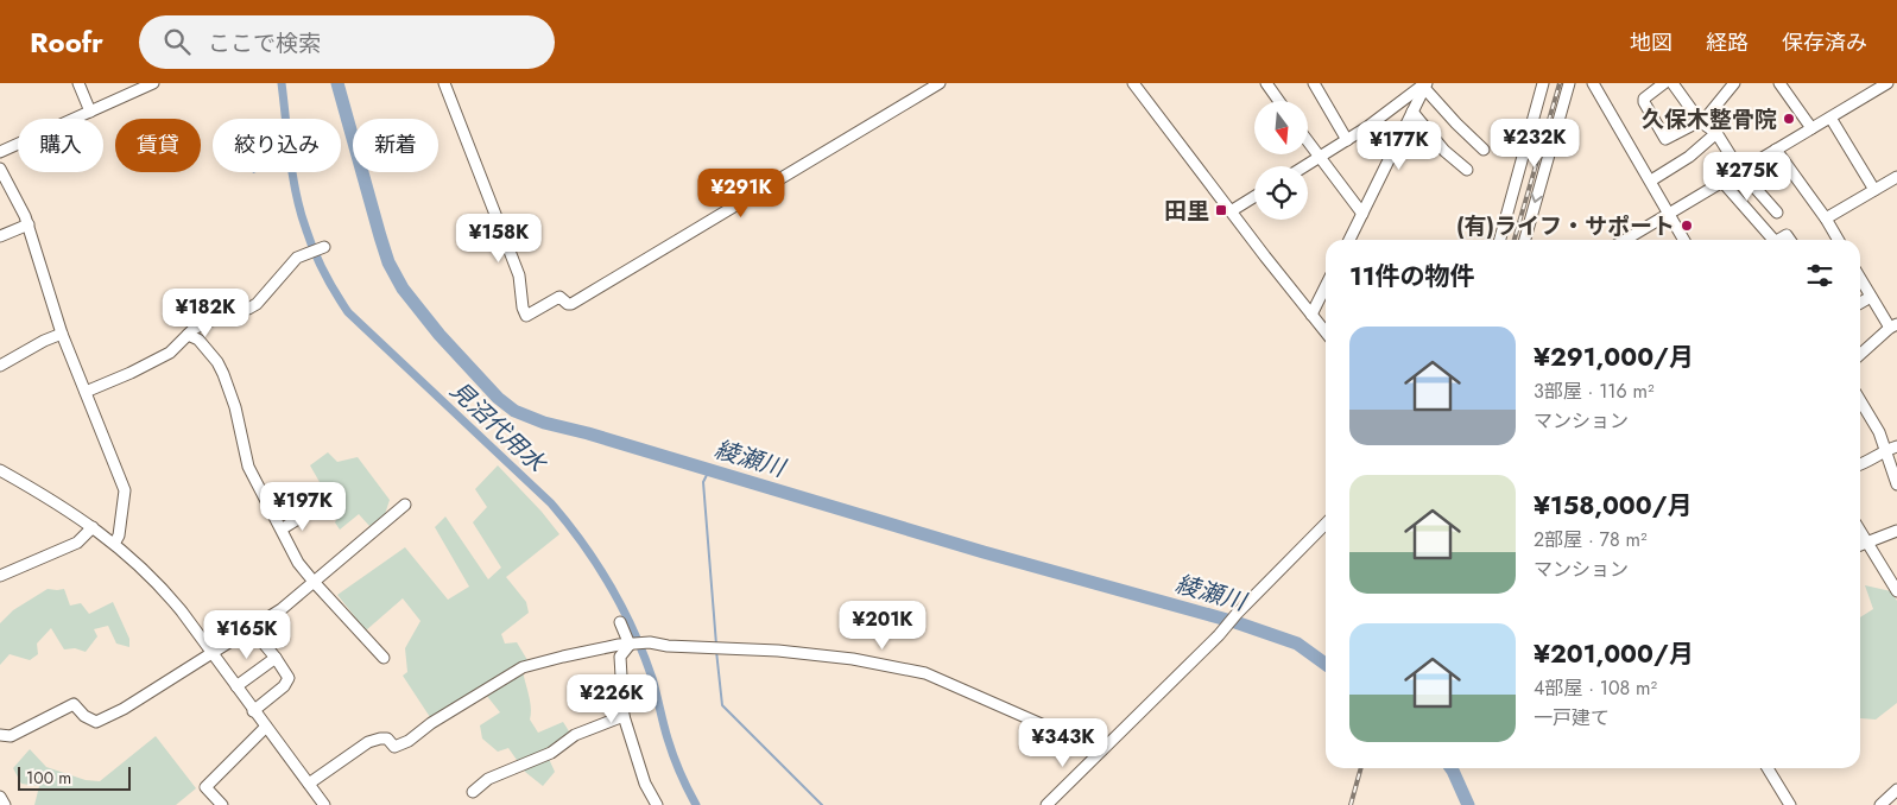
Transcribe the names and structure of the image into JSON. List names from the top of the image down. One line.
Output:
{"water":["見沼代用水","綾瀬川"],"places":{"other":["久保木整骨院","(有)ライフ・サポート"],"transit":["田里"]},"scale_bar":"100 m","north":"bottom","page":{"header":"Roofr","search":"ここで検索","nav":["地図","経路","保存済み"],"price":["¥232K","¥177K","¥275K","¥291K","¥158K","¥182K","¥197K","¥201K","¥165K","¥226K","¥343K"],"chip":["購入","賃貸","絞り込み","新着"],"heading":"11件の物件","list":[{"name":"¥291,000/月","note":"3部屋 · 116 m² · マンション"},{"name":"¥158,000/月","note":"2部屋 · 78 m² · マンション"},{"name":"¥201,000/月","note":"4部屋 · 108 m² · 一戸建て"}],"scale":"100 m"}}
